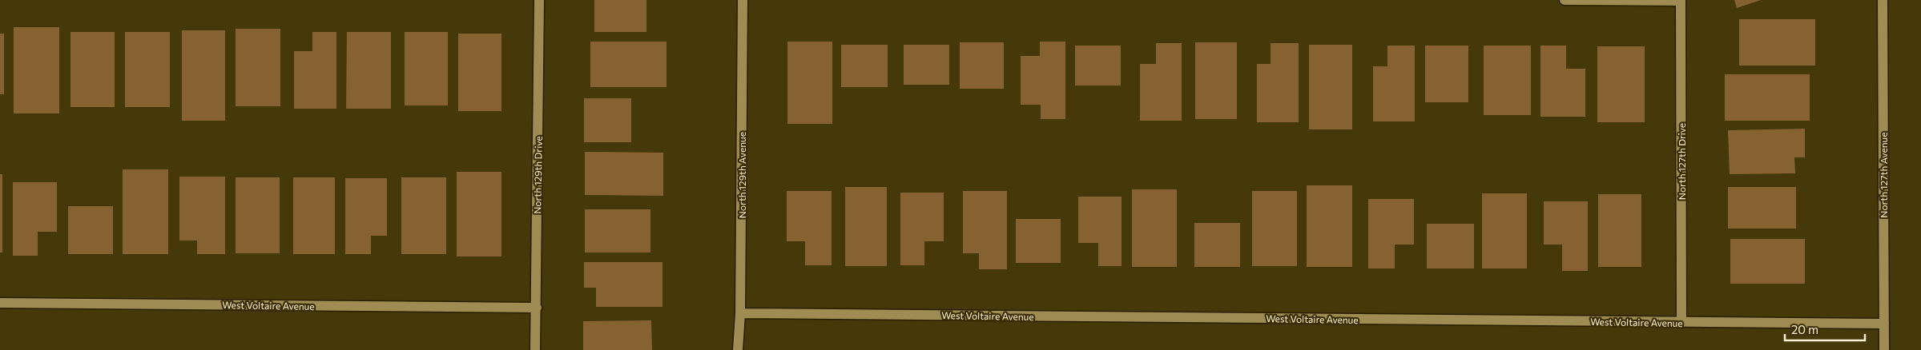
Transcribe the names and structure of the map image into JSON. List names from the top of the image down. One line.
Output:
{"streets":{"street":["North 127th Drive","North 129th Drive","North 129th Avenue","North 127th Avenue","West Voltaire Avenue"]},"crossings":[["North 127th Drive","West Voltaire Avenue"],["North 129th Drive","West Voltaire Avenue"],["North 129th Avenue","West Voltaire Avenue"],["North 127th Avenue","West Voltaire Avenue"]],"scale_bar":"20 m"}
